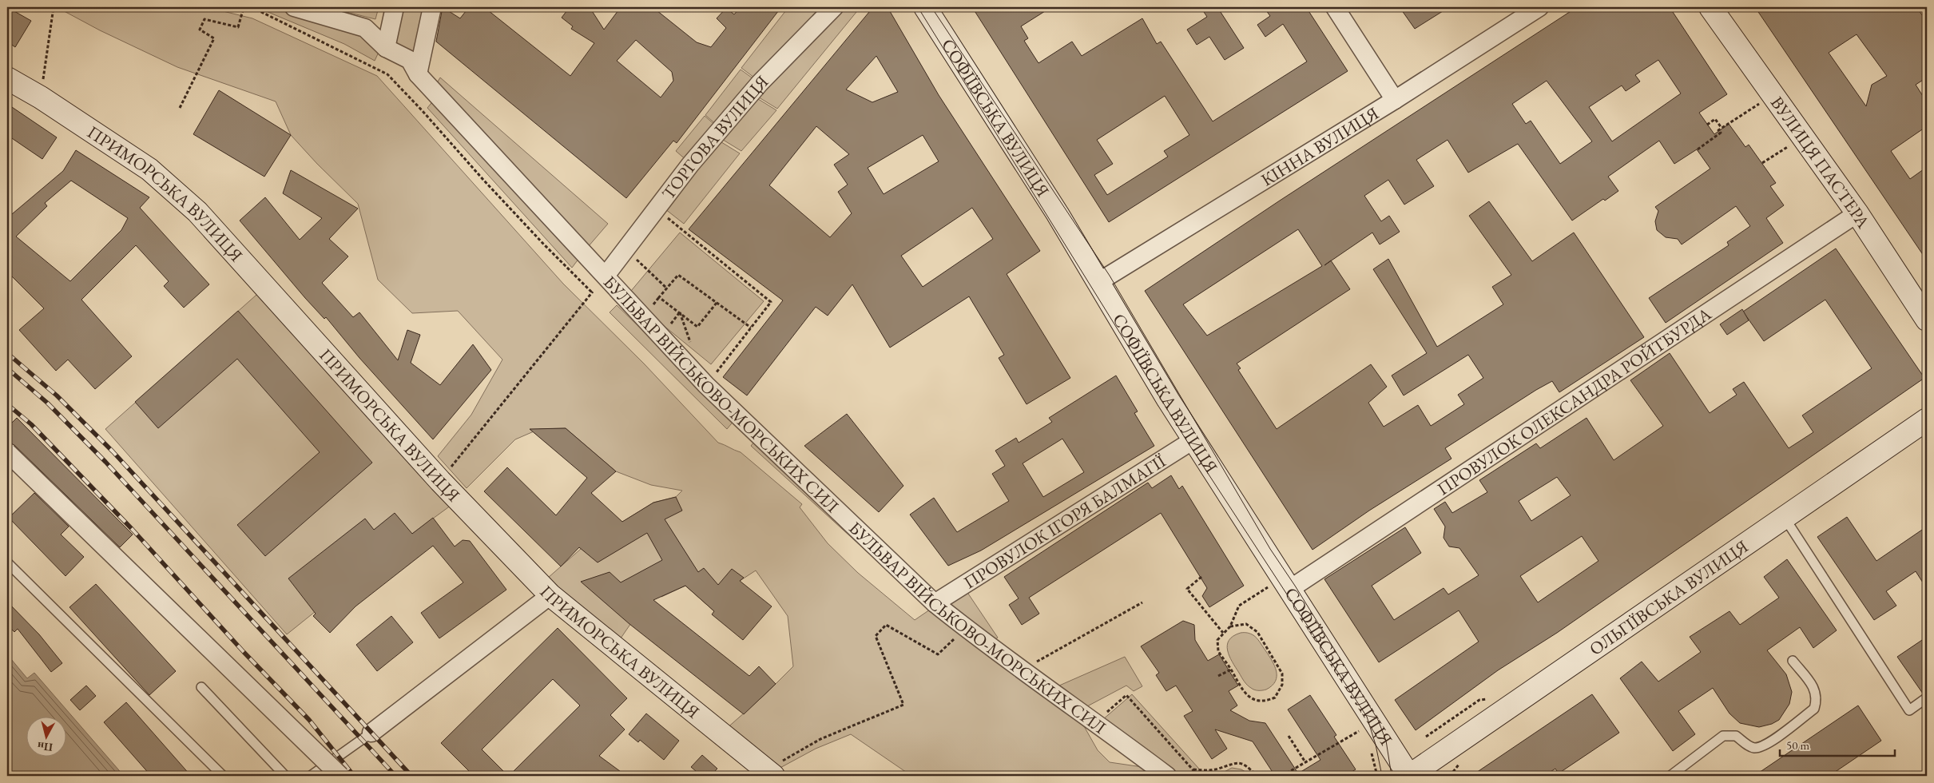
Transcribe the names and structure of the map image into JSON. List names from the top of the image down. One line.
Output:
{"streets":{"main road":["СОФІЇВСЬКА ВУЛИЦЯ","ВУЛИЦЯ ПАСТЕРА","ПРИМОРСЬКА ВУЛИЦЯ","ОЛЬГІЇВСЬКА ВУЛИЦЯ"],"street":["ТОРГОВА ВУЛИЦЯ","КІННА ВУЛИЦЯ","БУЛЬВАР ВІЙСЬКОВО-МОРСЬКИХ СИЛ","ПРОВУЛОК ОЛЕКСАНДРА РОЙТБУРДА","ПРОВУЛОК ІГОРЯ БАЛМАГІЇ"]},"crossings":[["СОФІЇВСЬКА ВУЛИЦЯ","КІННА ВУЛИЦЯ"],["СОФІЇВСЬКА ВУЛИЦЯ","ПРОВУЛОК ОЛЕКСАНДРА РОЙТБУРДА"],["СОФІЇВСЬКА ВУЛИЦЯ","ПРОВУЛОК ІГОРЯ БАЛМАГІЇ"],["СОФІЇВСЬКА ВУЛИЦЯ","ОЛЬГІЇВСЬКА ВУЛИЦЯ"],["ТОРГОВА ВУЛИЦЯ","БУЛЬВАР ВІЙСЬКОВО-МОРСЬКИХ СИЛ"],["ВУЛИЦЯ ПАСТЕРА","ПРОВУЛОК ОЛЕКСАНДРА РОЙТБУРДА"],["БУЛЬВАР ВІЙСЬКОВО-МОРСЬКИХ СИЛ","ПРОВУЛОК ІГОРЯ БАЛМАГІЇ"]],"scale_bar":"50 m","north":"bottom"}
